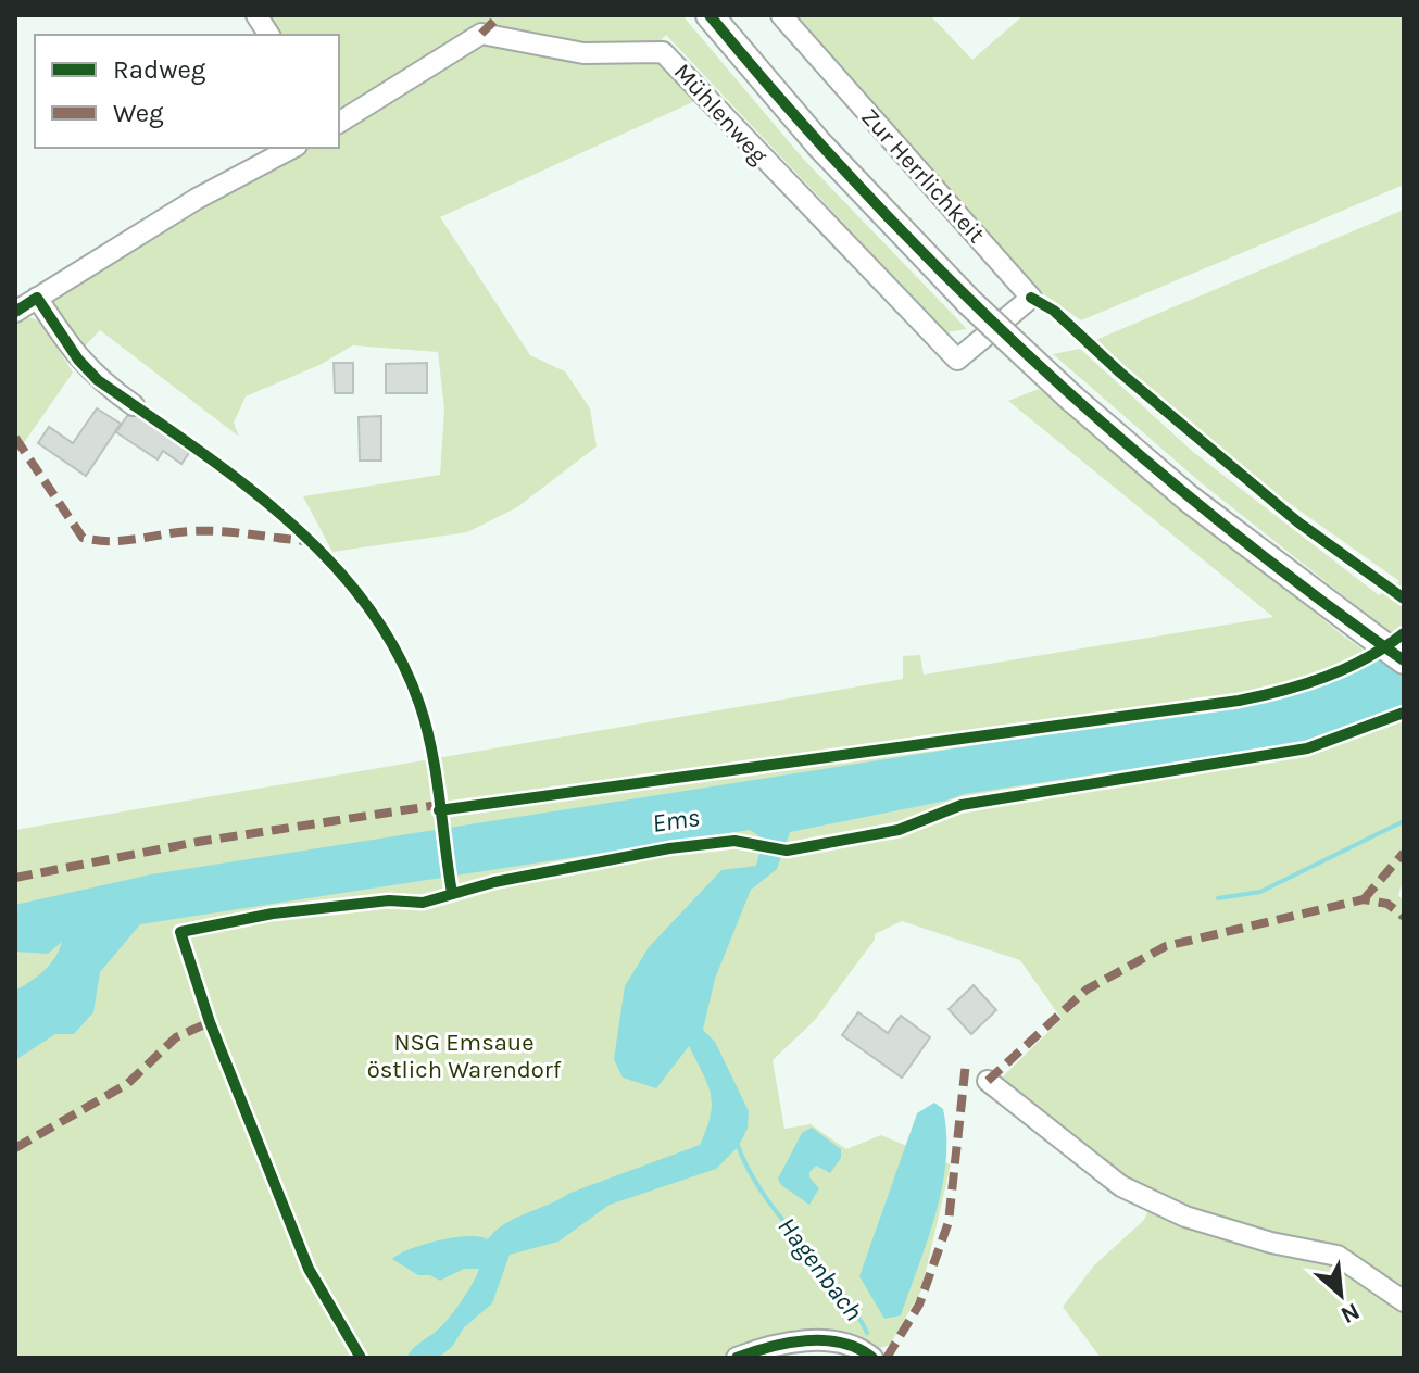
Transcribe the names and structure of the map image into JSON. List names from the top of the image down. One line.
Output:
{"streets":{"street":["Mühlenweg","Zur Herrlichkeit"]},"crossings":[["Mühlenweg","Zur Herrlichkeit"]],"water":["Ems","Hagenbach"],"parks":["NSG Emsaue östlich Warendorf"],"legend":["Radweg","Weg"],"north":"bottom right"}
